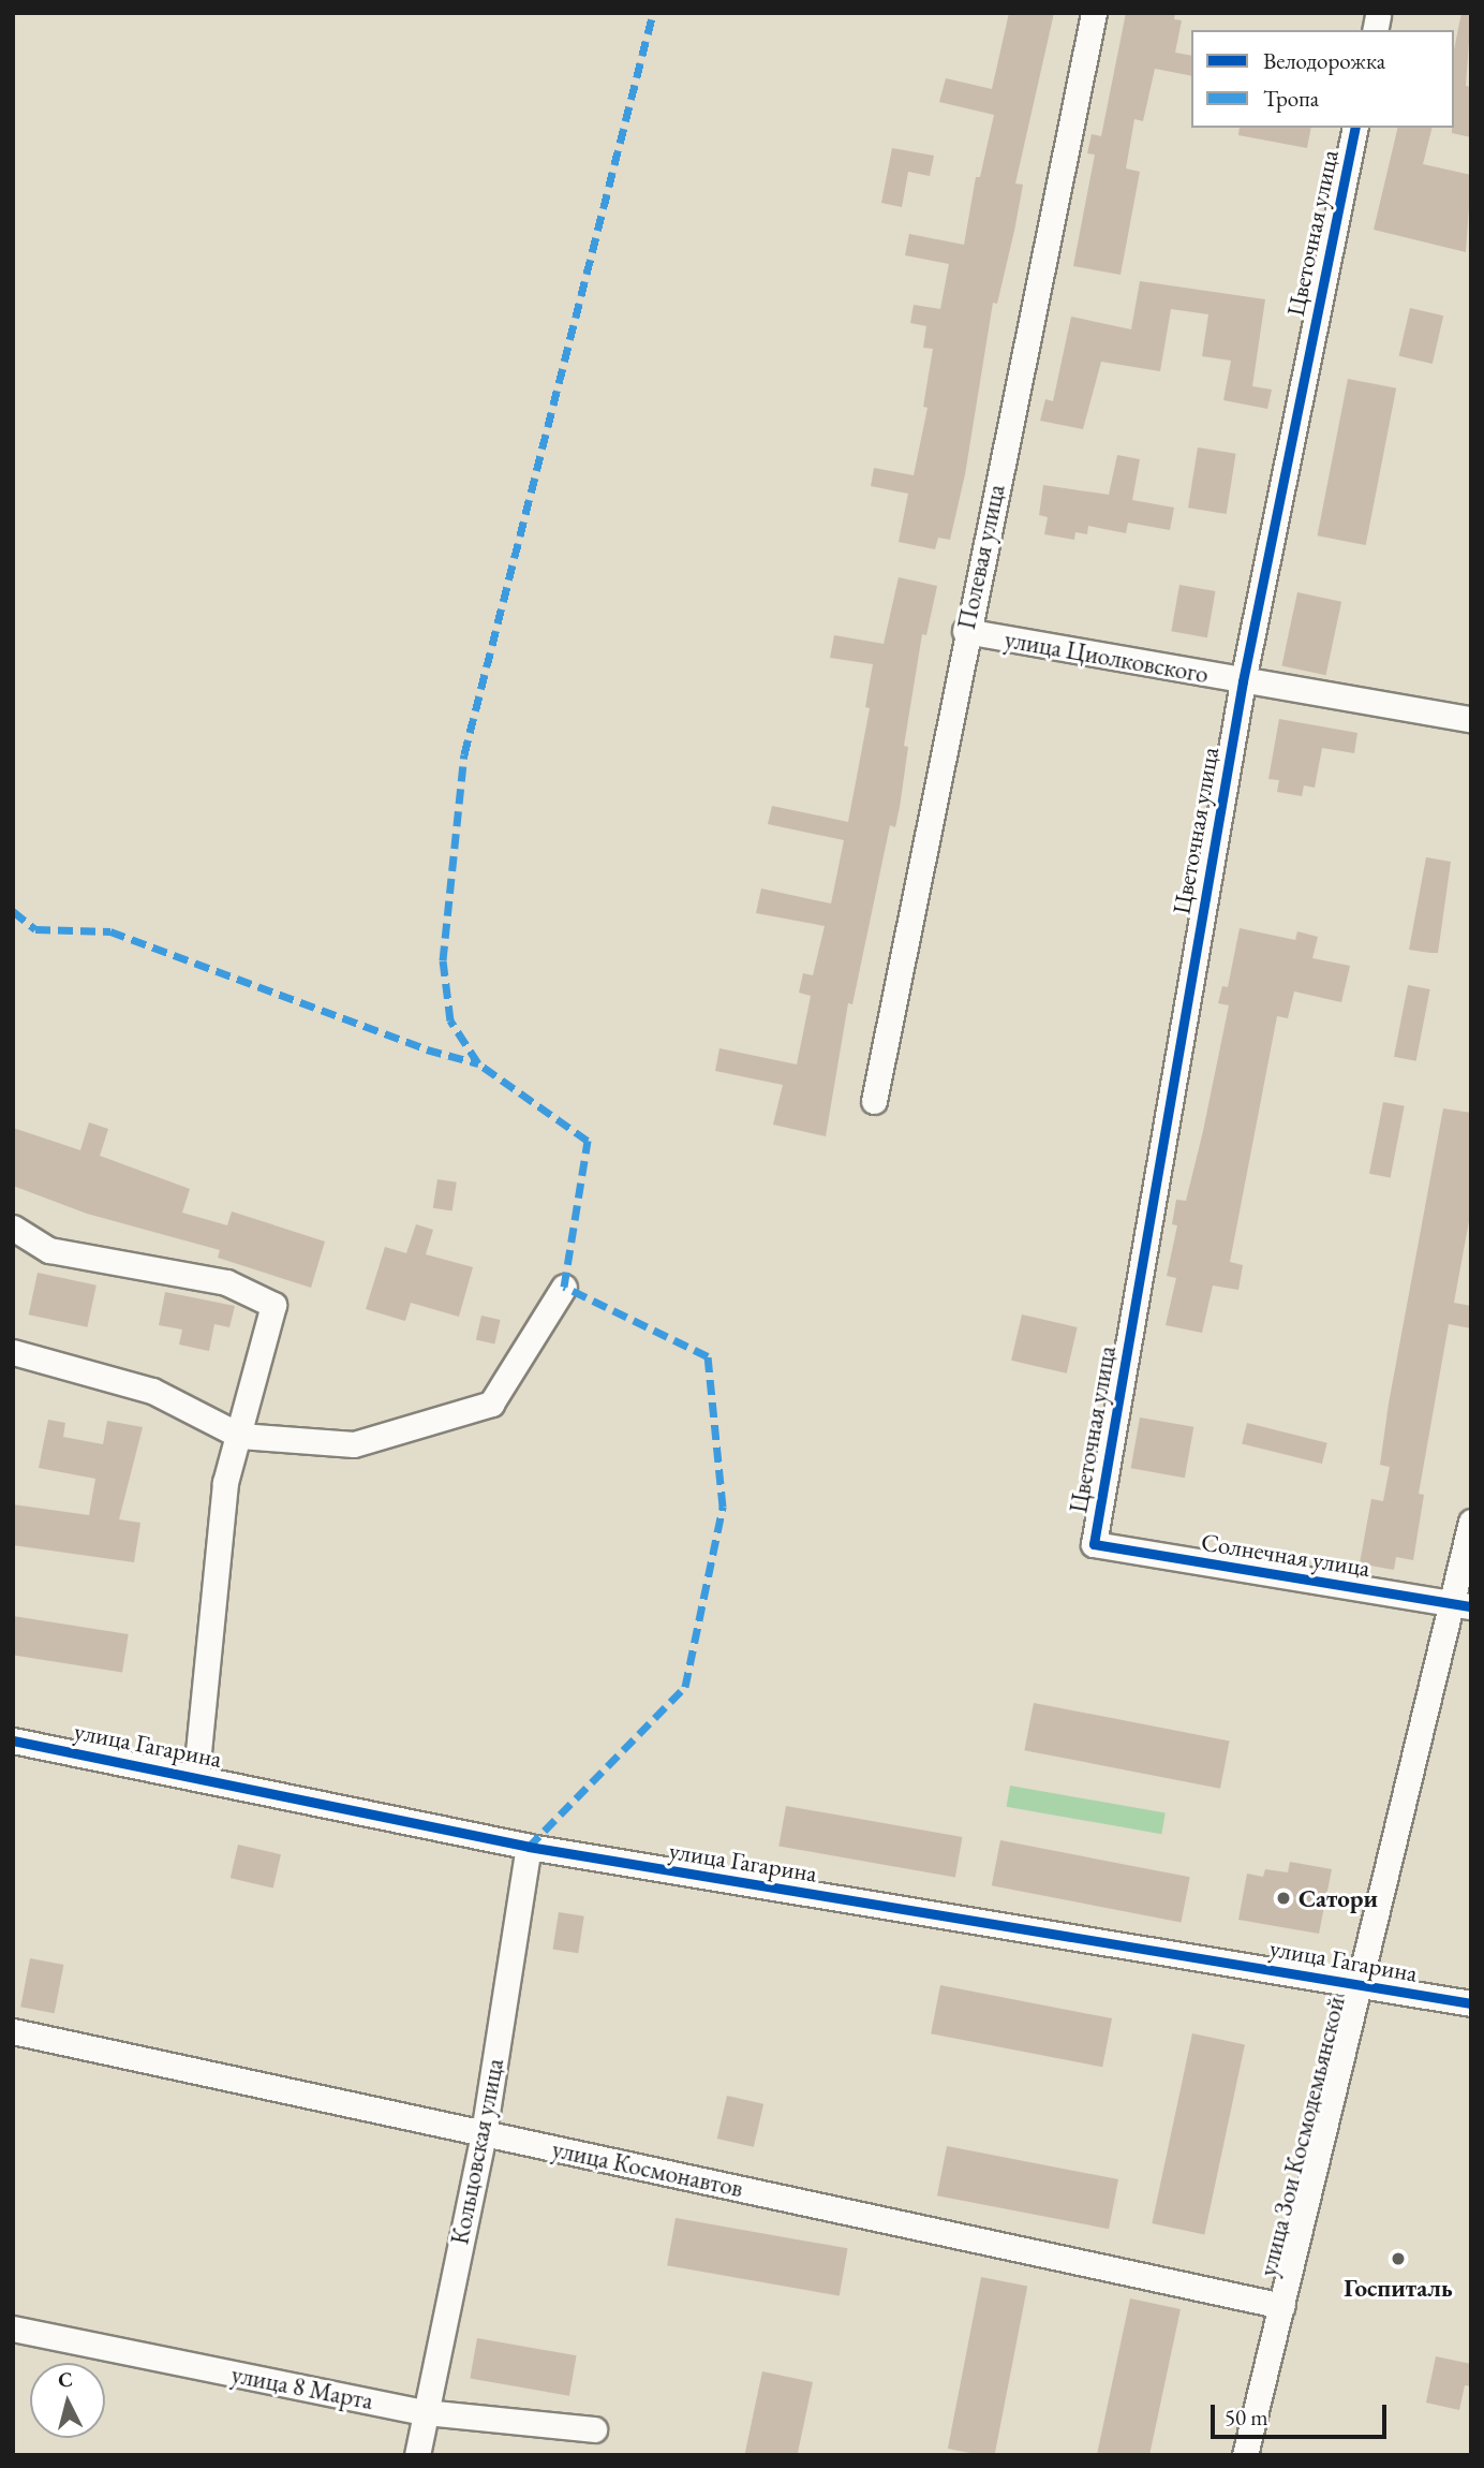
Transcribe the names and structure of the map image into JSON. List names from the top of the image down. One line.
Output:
{"streets":{"street":["Цветочная улица","Полевая улица","улица Циолковского","Солнечная улица","улица Гагарина","улица Зои Космодемьянской","Кольцовская улица","улица Космонавтов","улица 8 Марта"]},"crossings":[["Цветочная улица","улица Циолковского"],["Цветочная улица","Солнечная улица"],["Полевая улица","улица Циолковского"],["Солнечная улица","улица Зои Космодемьянской"],["улица Гагарина","улица Зои Космодемьянской"],["улица Гагарина","Кольцовская улица"],["улица Зои Космодемьянской","улица Космонавтов"],["Кольцовская улица","улица Космонавтов"],["Кольцовская улица","улица 8 Марта"]],"places":["Сатори","Госпиталь"],"legend":["Велодорожка","Тропа"],"scale_bar":"50 m","north":"top"}
